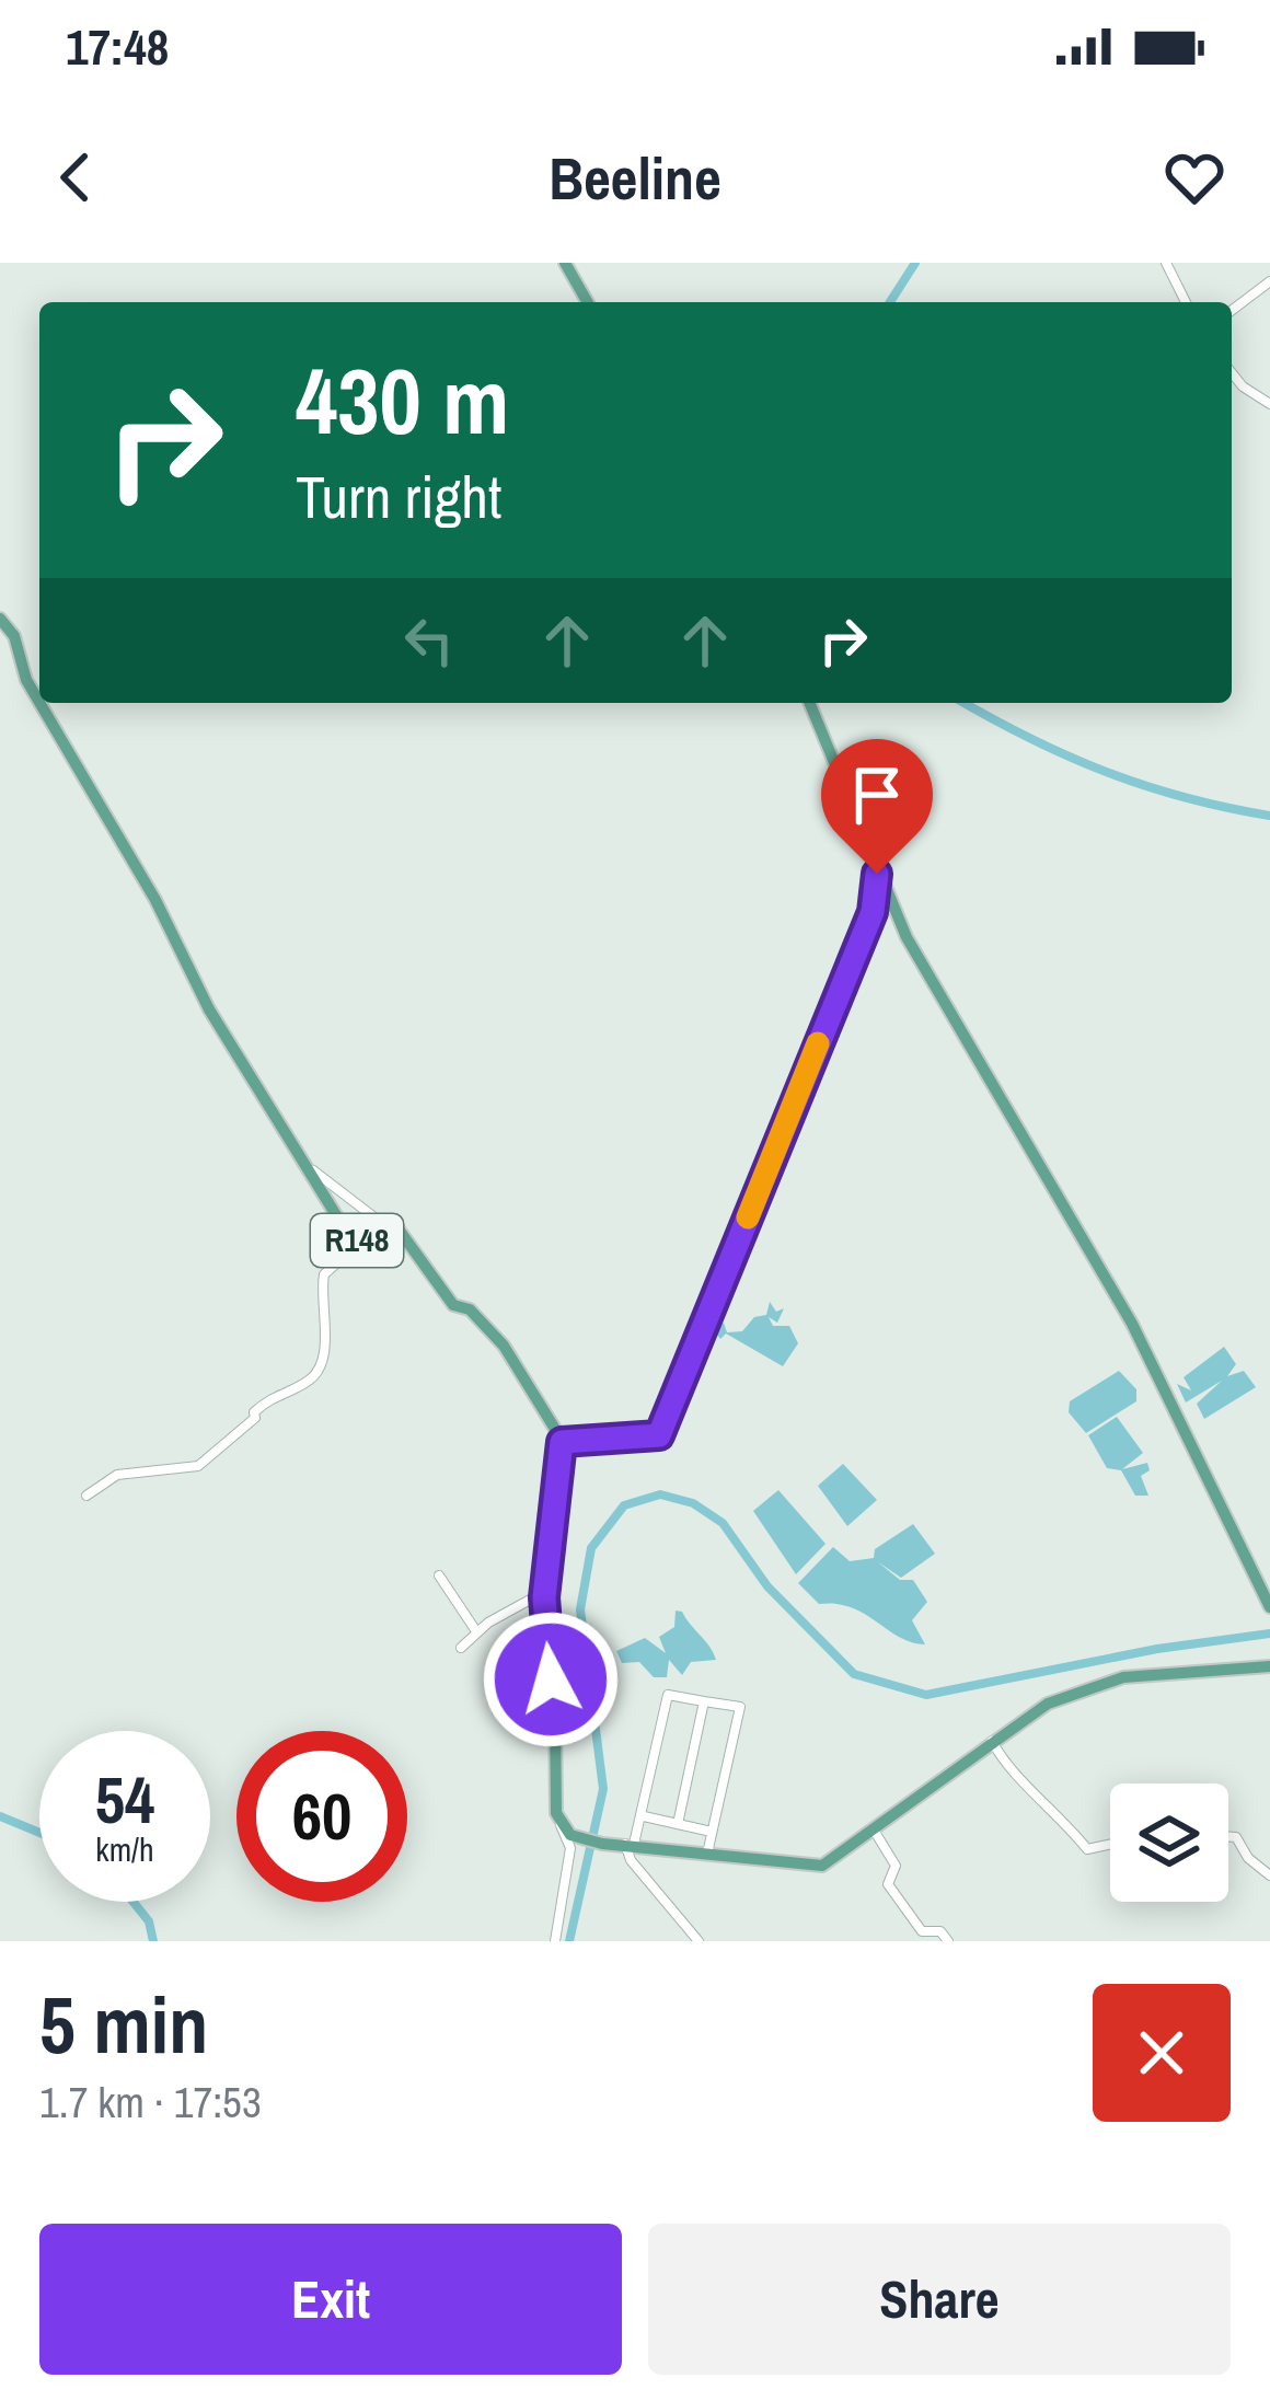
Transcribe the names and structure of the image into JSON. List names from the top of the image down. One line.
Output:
{"streets":{"main road":["R148"]},"page":{"status":"17:48","header":"Beeline","turn":["430 m","Turn right"],"speed":"54 km/h","limit":"60","heading":["5 min","1.7 km · 17:53"],"buttons":["Exit","Share"]}}
